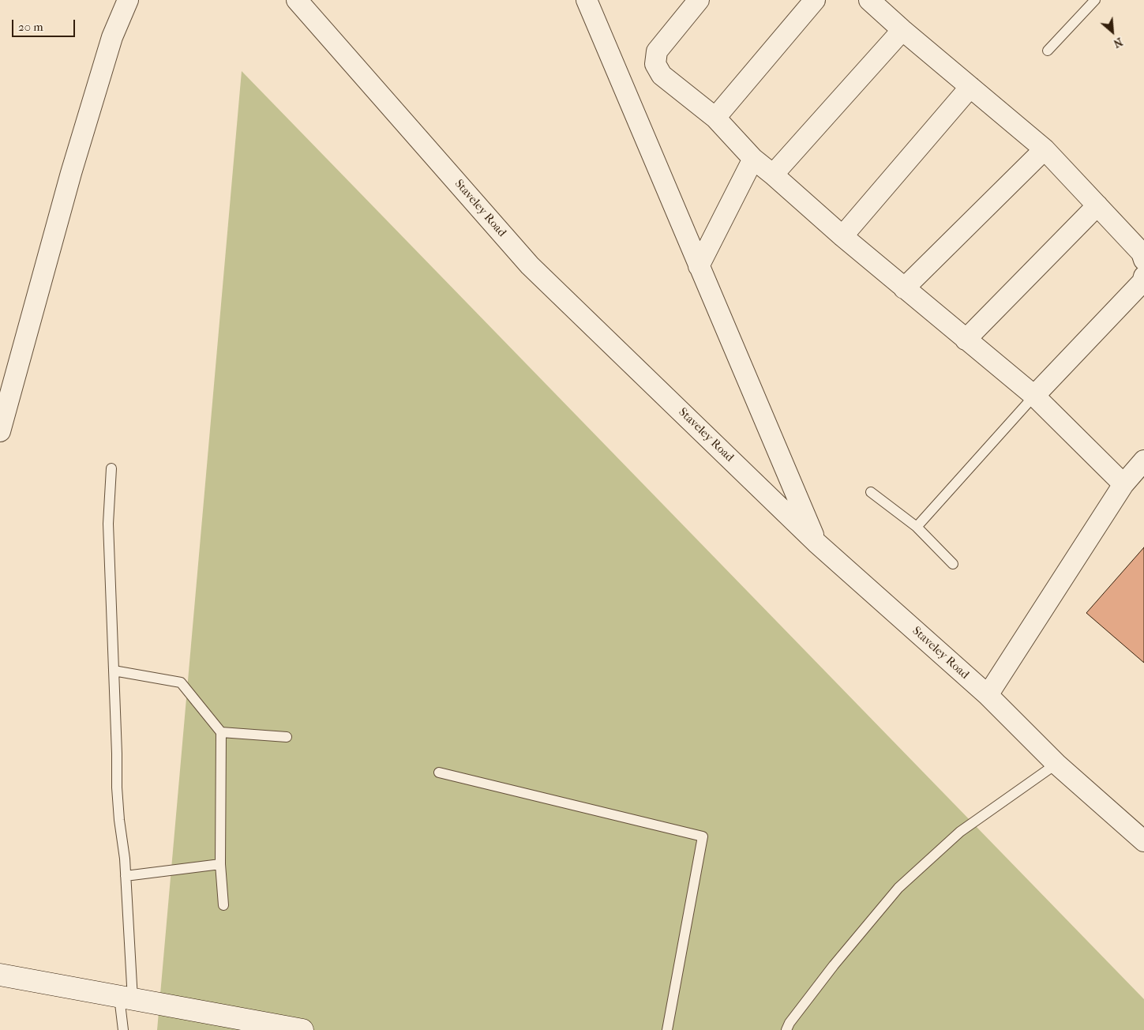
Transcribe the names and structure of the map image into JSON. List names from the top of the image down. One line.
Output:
{"streets":{"street":["Staveley Road"]},"scale_bar":"20 m","north":"bottom right"}
